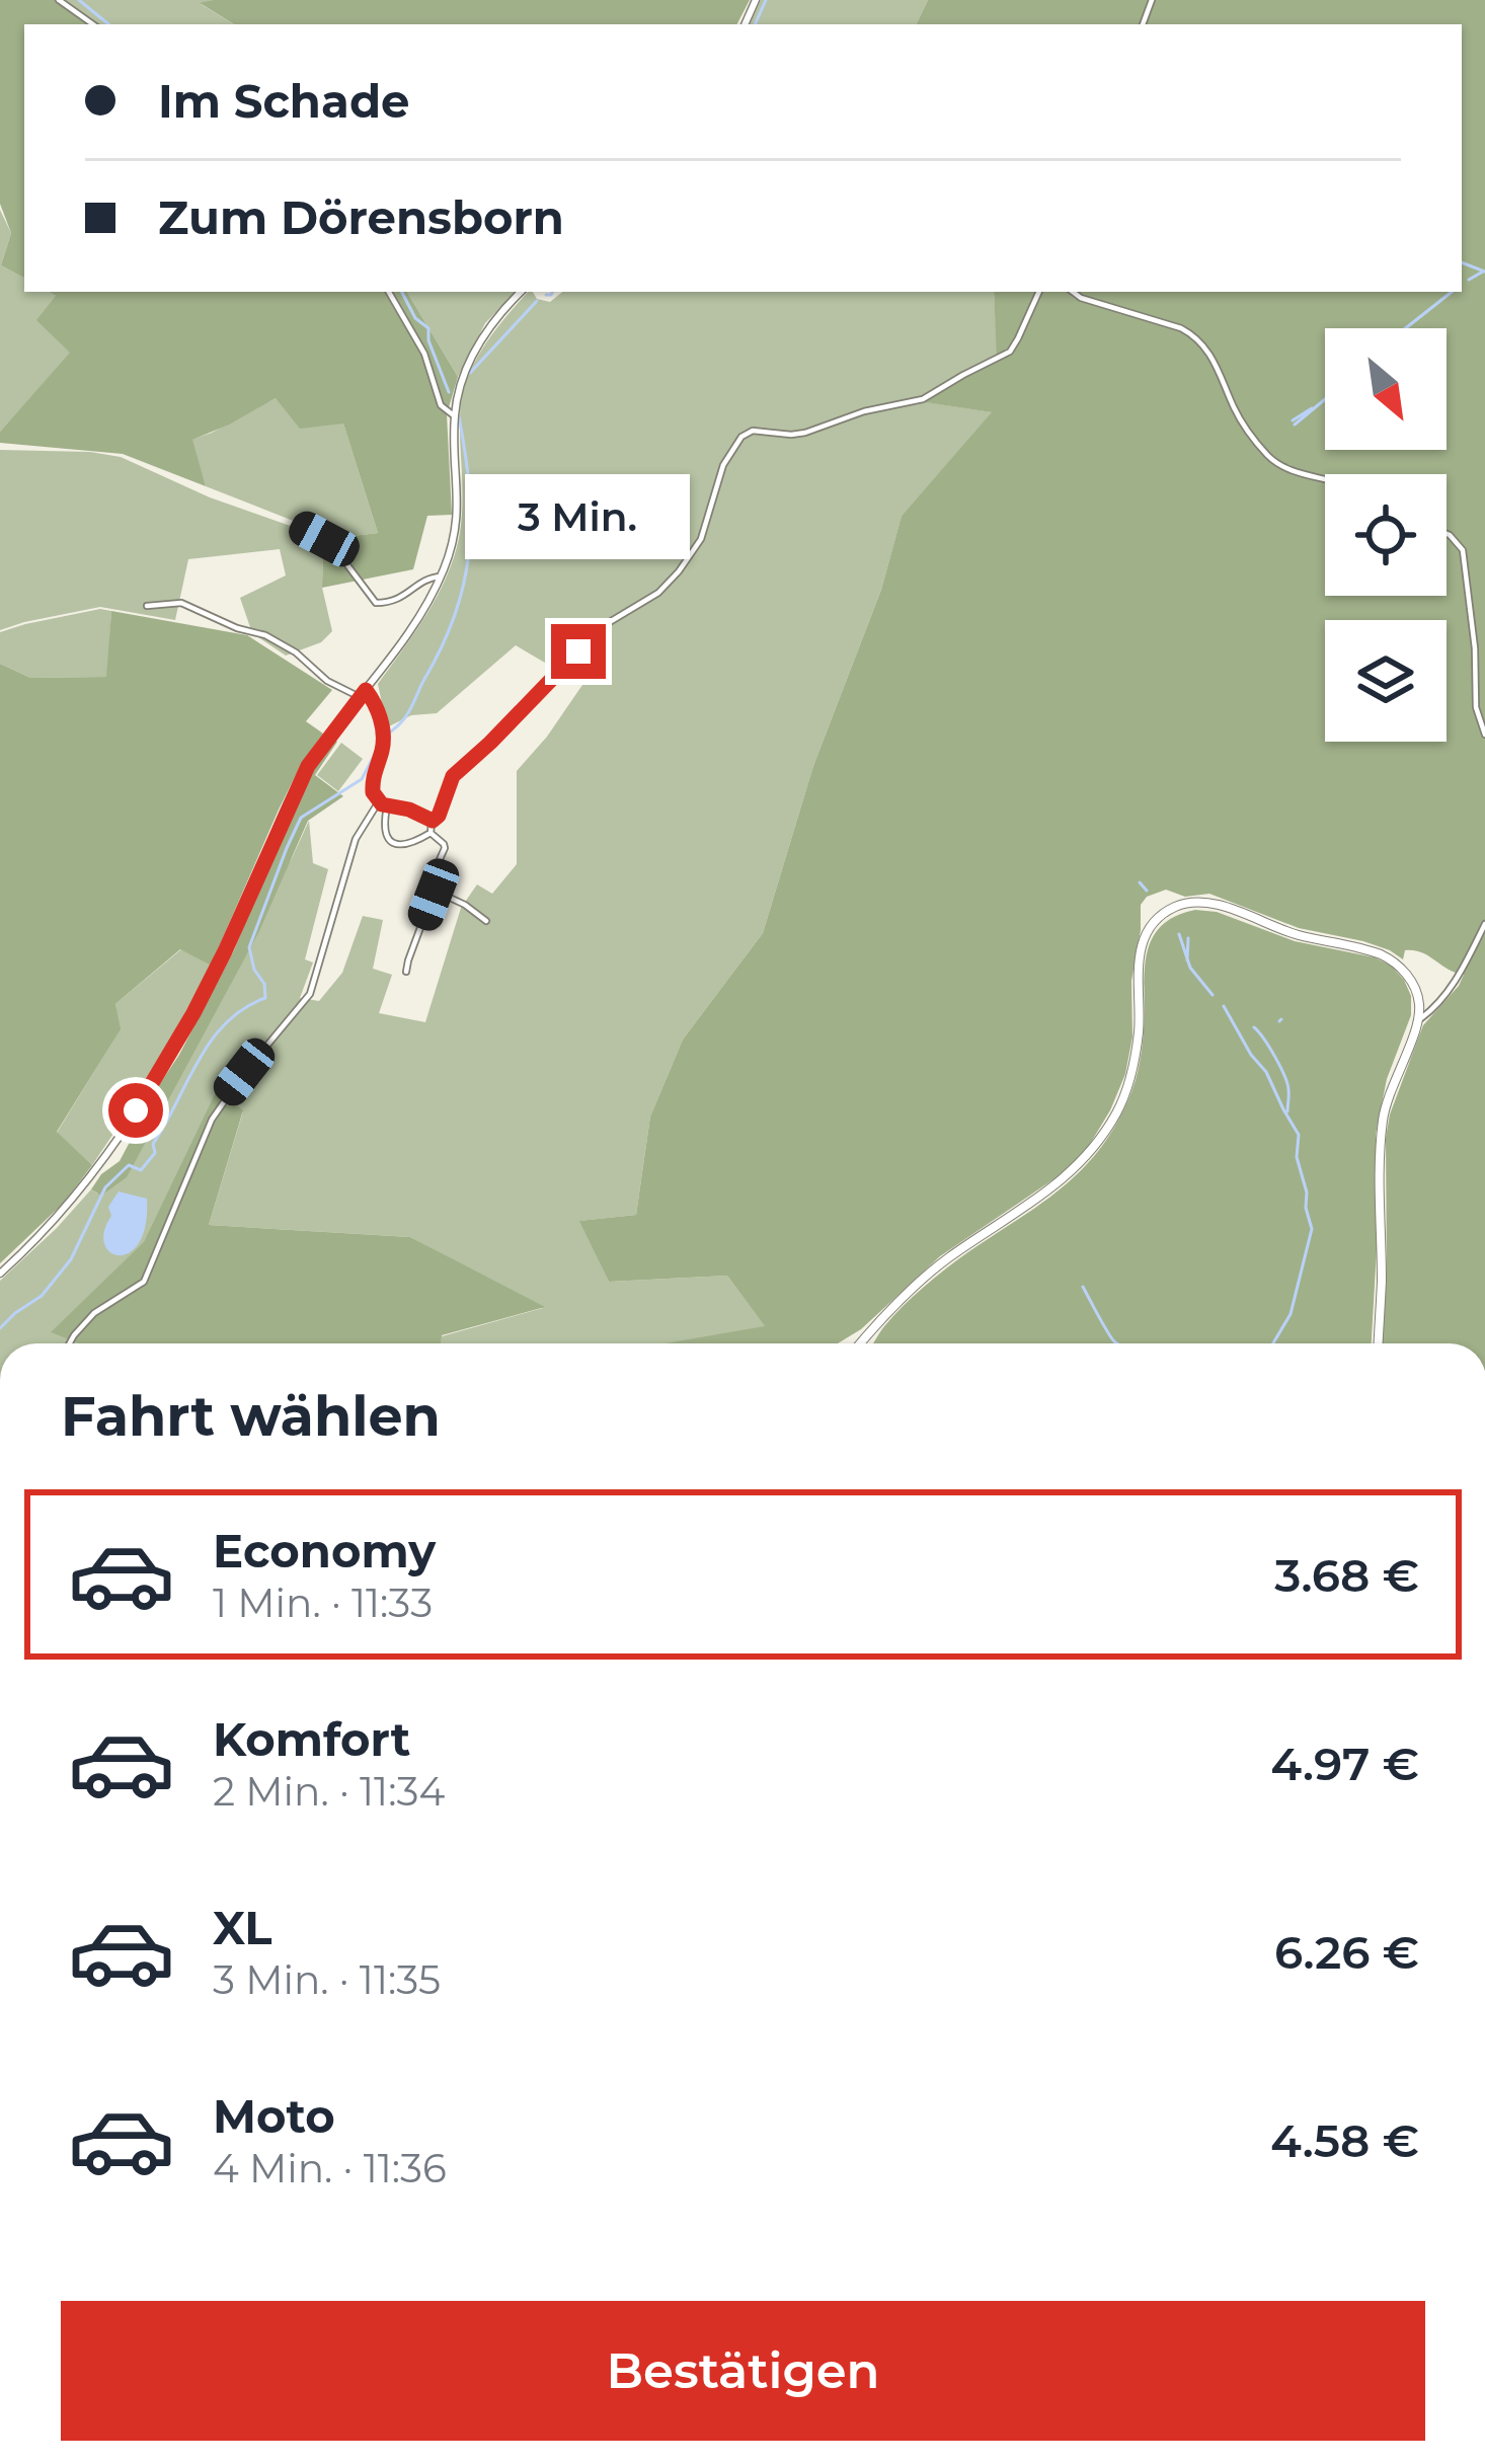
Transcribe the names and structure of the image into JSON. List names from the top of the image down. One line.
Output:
{"north":"bottom right","page":{"banner":["Im Schade","Zum Dörensborn"],"bubble":"3 Min.","heading":"Fahrt wählen","list":[{"name":"Economy","note":"1 Min. · 11:33","value":"3.68 €"},{"name":"Komfort","note":"2 Min. · 11:34","value":"4.97 €"},{"name":"XL","note":"3 Min. · 11:35","value":"6.26 €"},{"name":"Moto","note":"4 Min. · 11:36","value":"4.58 €"}],"buttons":"Bestätigen"}}
